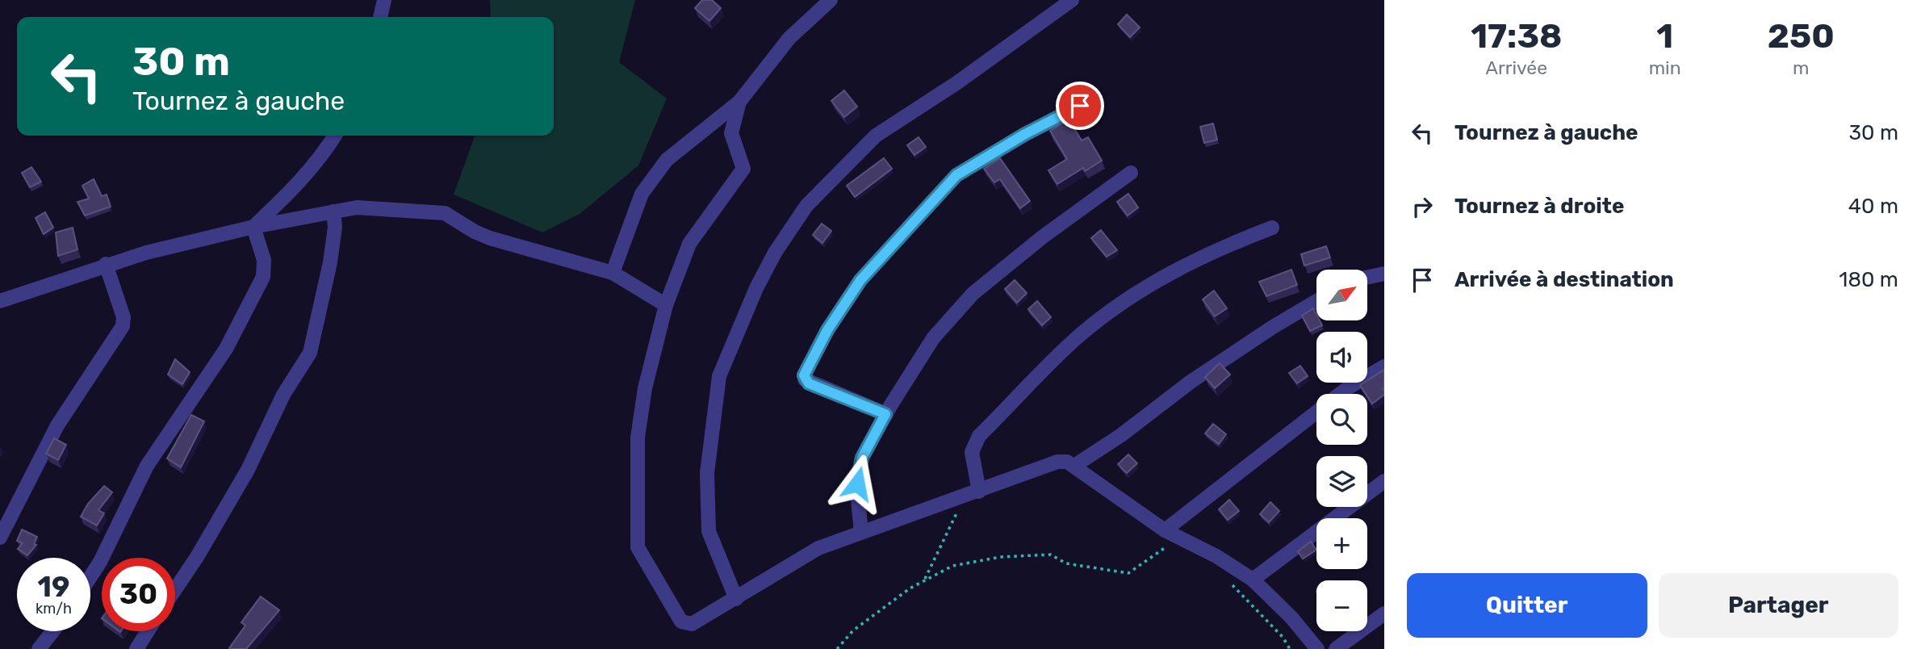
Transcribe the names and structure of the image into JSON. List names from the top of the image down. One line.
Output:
{"north":"top right","page":{"eta":["17:38","Arrivée","1","min","250","m"],"turn":["30 m","Tournez à gauche"],"list":[{"name":"Tournez à gauche","value":"30 m"},{"name":"Tournez à droite","value":"40 m"},{"name":"Arrivée à destination","value":"180 m"}],"map_buttons":["+","−"],"speed":"19 km/h","limit":"30","buttons":["Quitter","Partager"]}}
